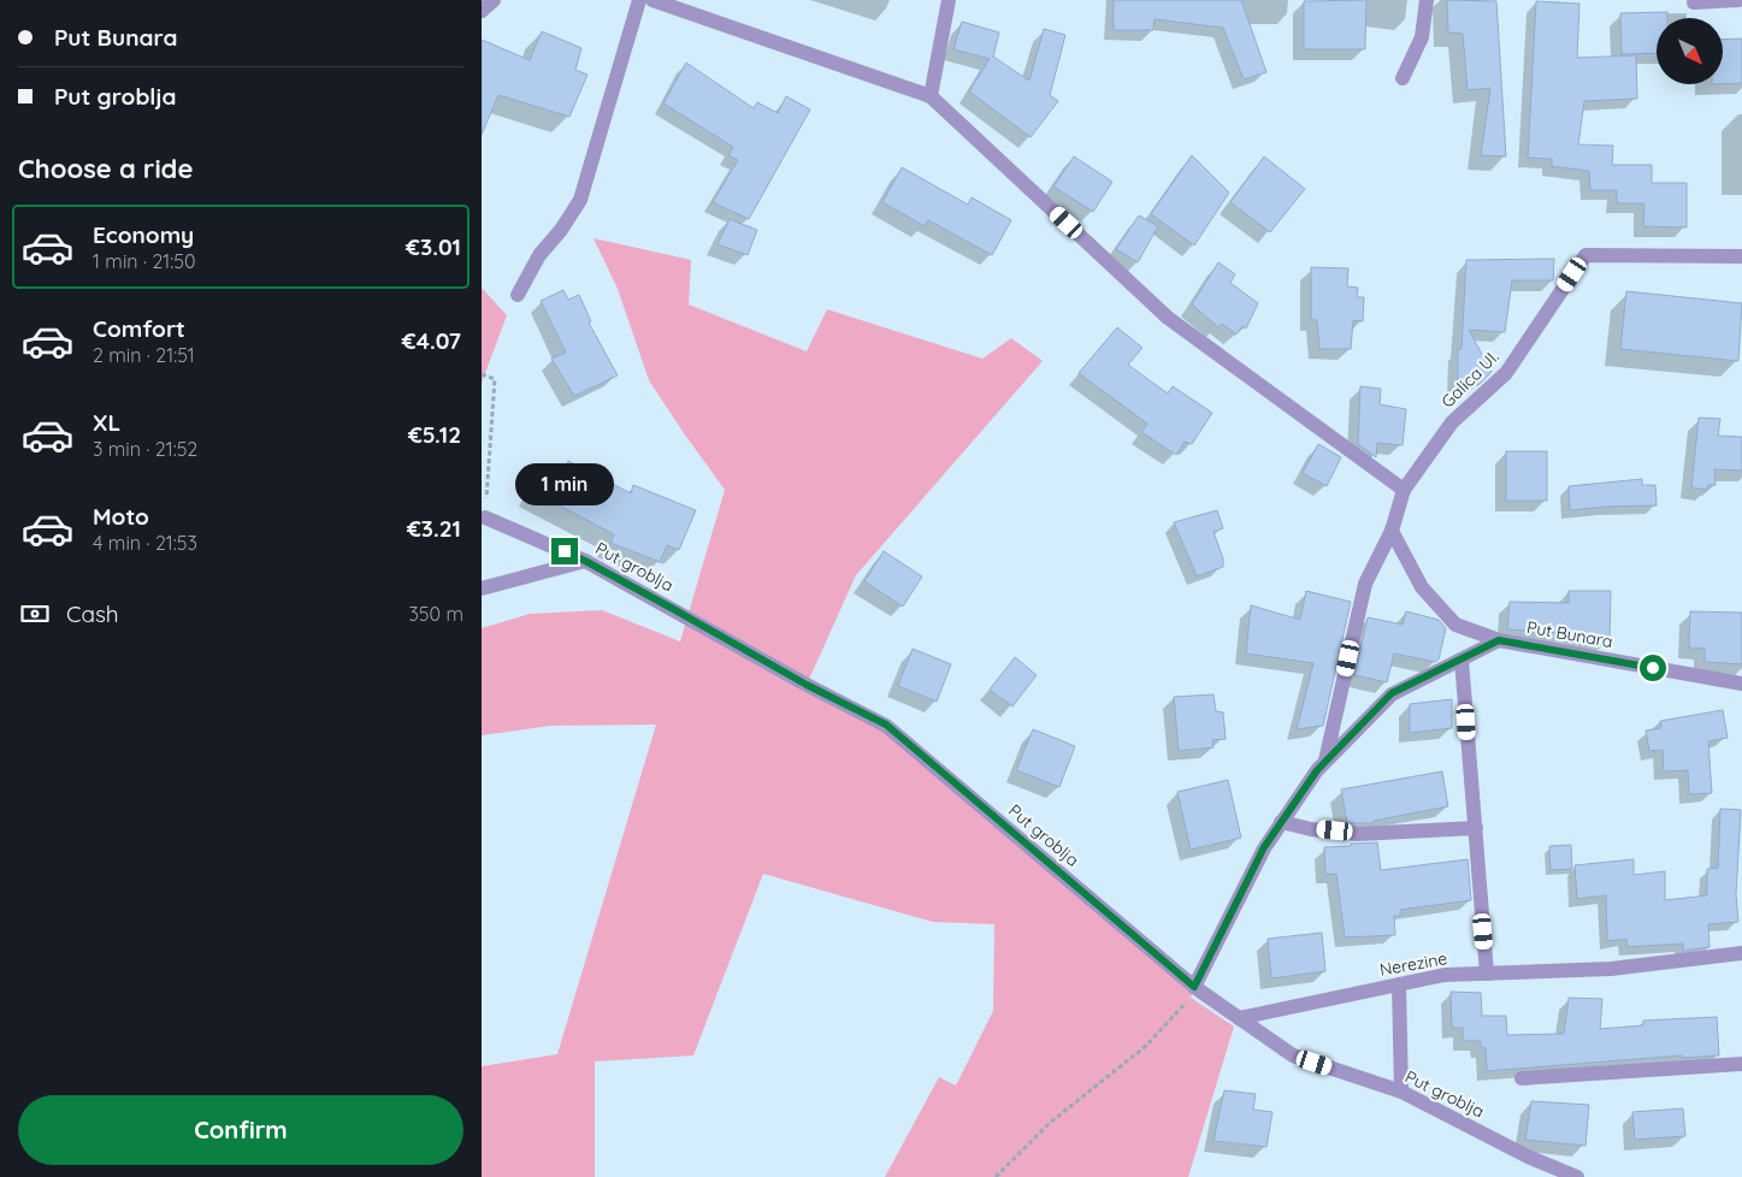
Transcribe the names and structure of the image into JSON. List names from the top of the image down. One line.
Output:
{"streets":{"street":["Galica Ul.","Put groblja","Put Bunara","Nerezine"]},"crossings":[["Put groblja","Nerezine"]],"north":"bottom right","page":{"banner":["Put Bunara","Put groblja"],"heading":"Choose a ride","list":[{"name":"Economy","note":"1 min · 21:50","value":"€3.01"},{"name":"Comfort","note":"2 min · 21:51","value":"€4.07"},{"name":"XL","note":"3 min · 21:52","value":"€5.12"},{"name":"Moto","note":"4 min · 21:53","value":"€3.21"}],"bubble":"1 min","pay":["Cash","350 m"],"buttons":"Confirm"}}
